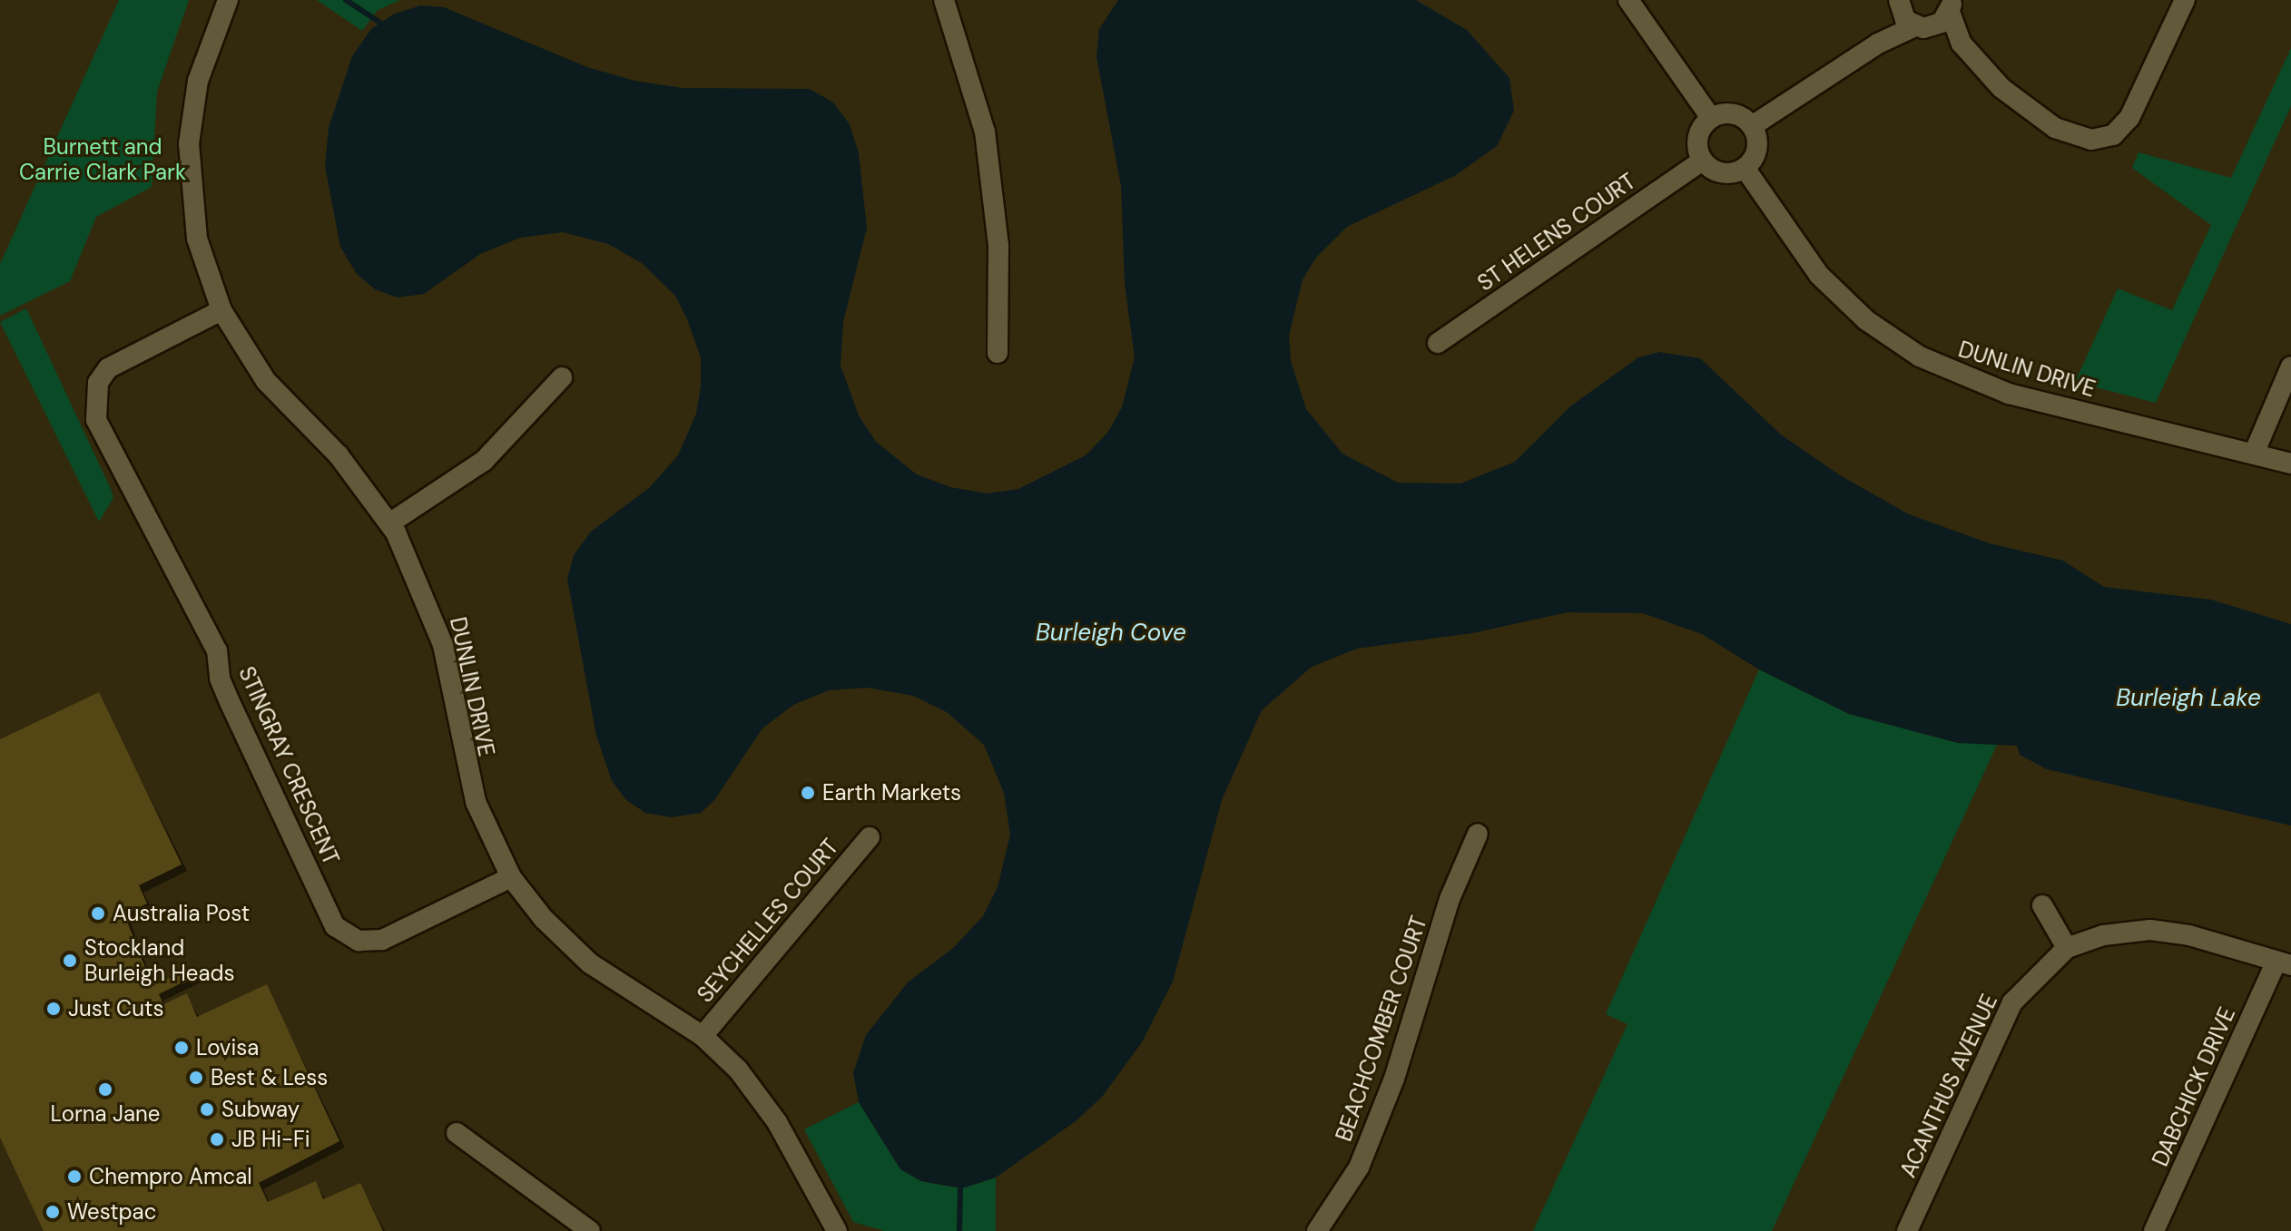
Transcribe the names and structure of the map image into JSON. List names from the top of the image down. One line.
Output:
{"streets":{"street":["ST HELENS COURT","DUNLIN DRIVE","STINGRAY CRESCENT","SEYCHELLES COURT","BEACHCOMBER COURT","ACANTHUS AVENUE","DABCHICK DRIVE"]},"crossings":[["ST HELENS COURT","DUNLIN DRIVE"],["DUNLIN DRIVE","STINGRAY CRESCENT"],["DUNLIN DRIVE","SEYCHELLES COURT"],["ACANTHUS AVENUE","DABCHICK DRIVE"]],"water":["Burleigh Cove","Burleigh Lake"],"parks":["Burnett and Carrie Clark Park"],"places":["Earth Markets","Australia Post","Stockland Burleigh Heads","Just Cuts","Lovisa","Best & Less","Lorna Jane","Subway","JB Hi-Fi","Chempro Amcal","Westpac"]}
